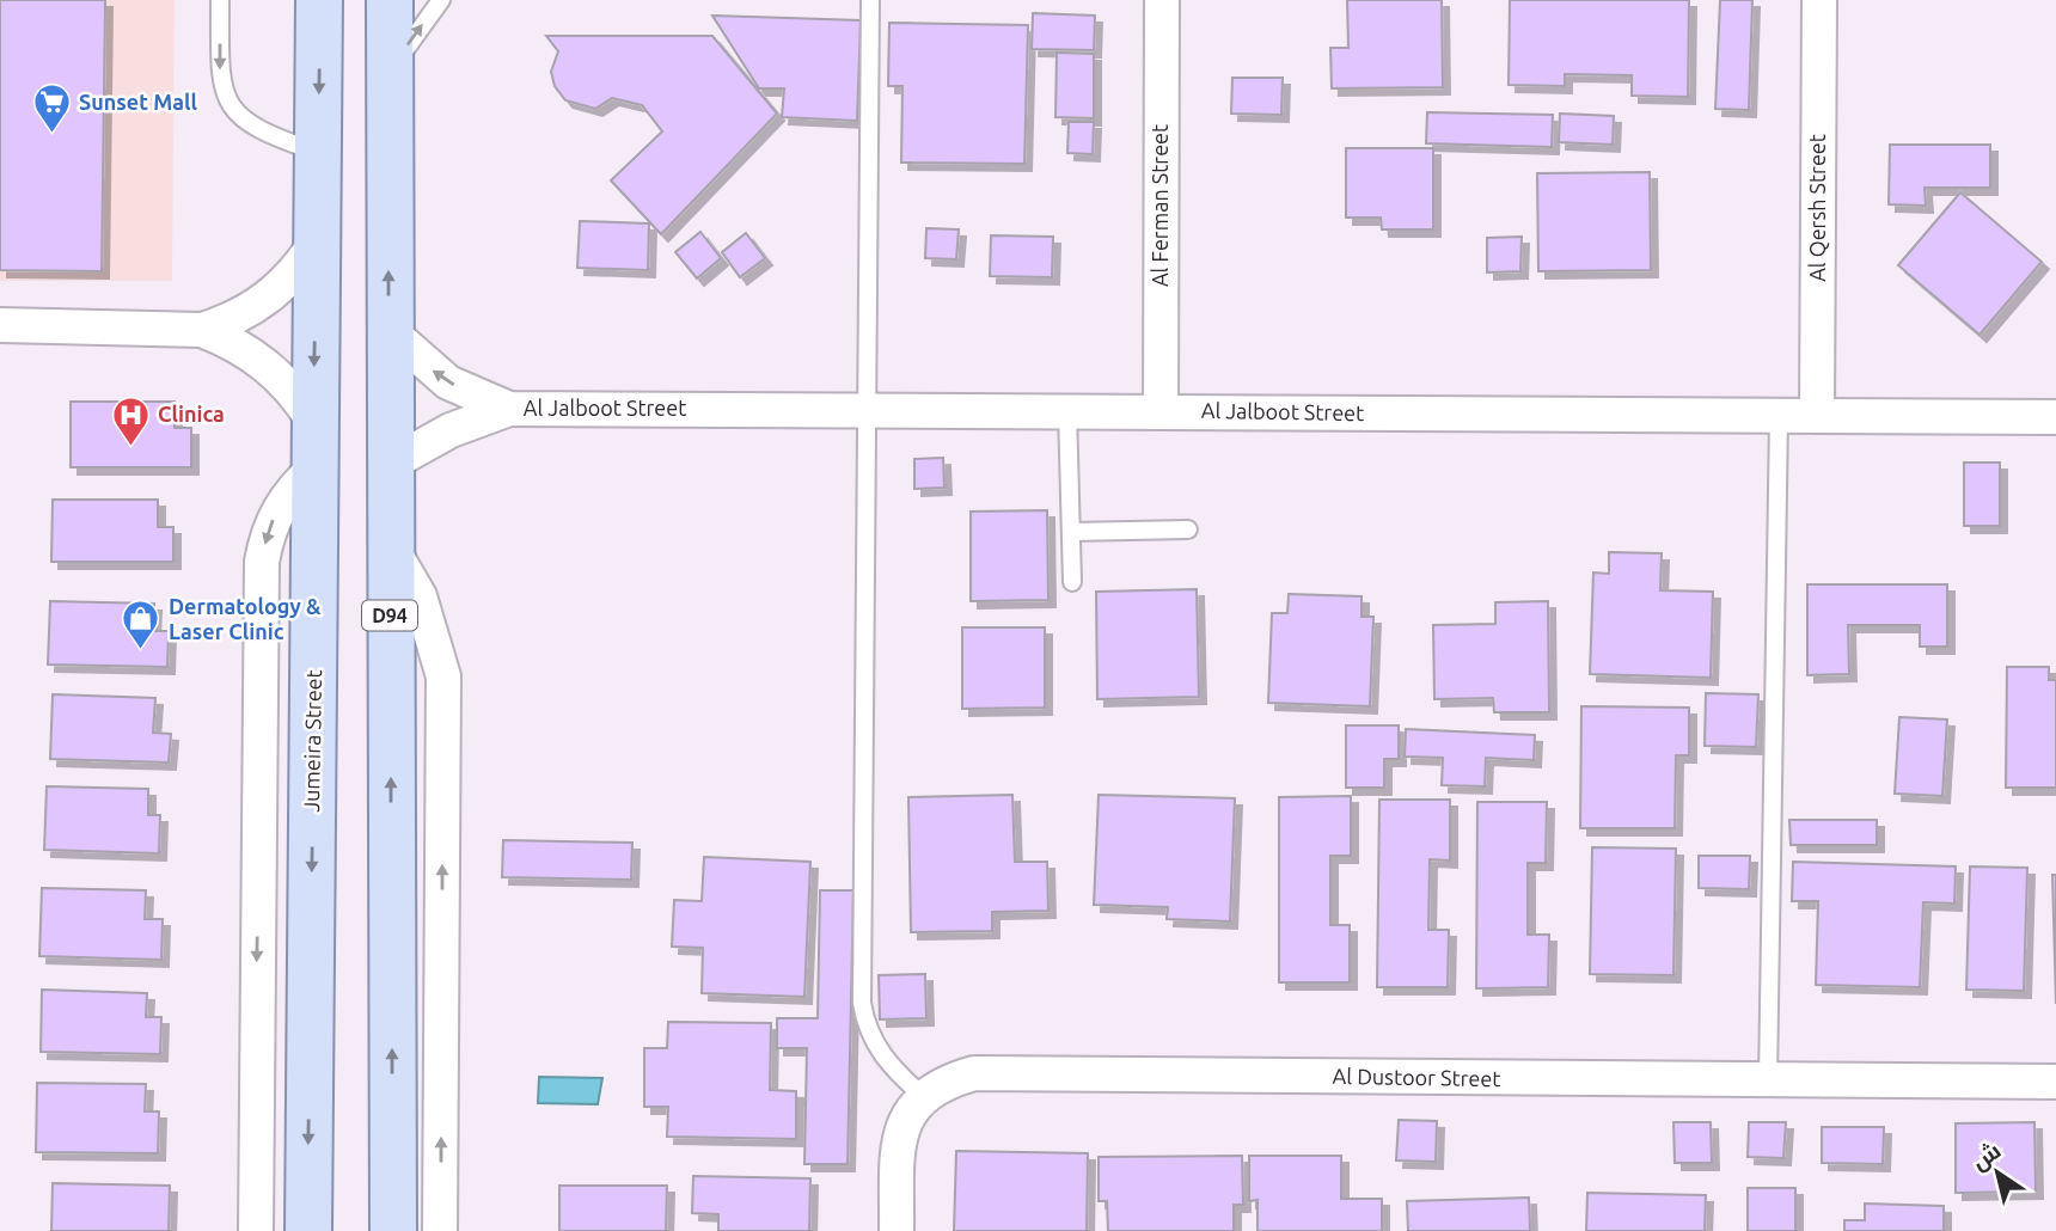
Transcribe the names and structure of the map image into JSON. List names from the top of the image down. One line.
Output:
{"streets":{"main road":["D94","Jumeira Street"],"street":["Al Ferman Street","Al Qersh Street","Al Jalboot Street","Al Dustoor Street"]},"crossings":[["Al Ferman Street","Al Jalboot Street"],["Al Qersh Street","Al Jalboot Street"],["Al Jalboot Street","D94"]],"places":{"supermarket":["Sunset Mall"],"hospital":["Clinica"],"shop":["Dermatology & Laser Clinic"]},"north":"top left"}
